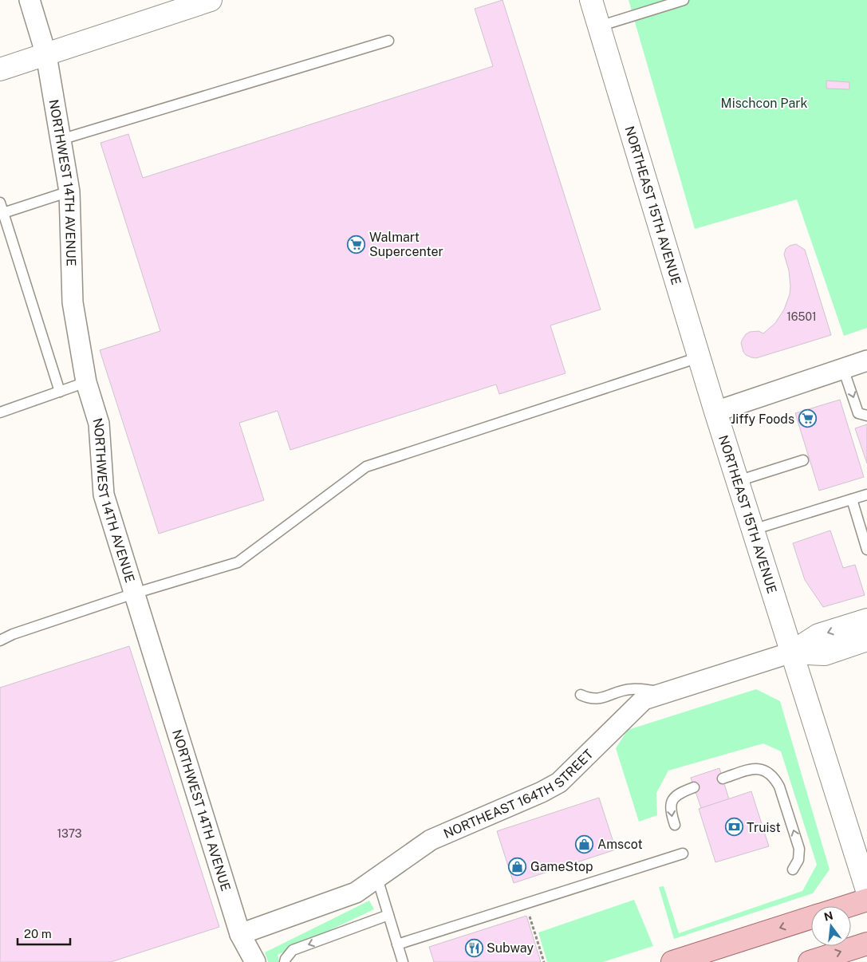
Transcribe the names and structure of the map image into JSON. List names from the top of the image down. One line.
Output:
{"streets":{"street":["NORTHWEST 14TH AVENUE","NORTHEAST 15TH AVENUE","NORTHEAST 164TH STREET"]},"crossings":[["NORTHWEST 14TH AVENUE","NORTHEAST 164TH STREET"],["NORTHEAST 15TH AVENUE","NORTHEAST 164TH STREET"]],"parks":["Mischcon Park"],"places":{"supermarket":["Walmart Supercenter","Jiffy Foods"],"bank":["Truist"],"shop":["Amscot","GameStop"],"restaurant":["Subway"]},"house_numbers":["16501","1373"],"scale_bar":"20 m","north":"top"}
